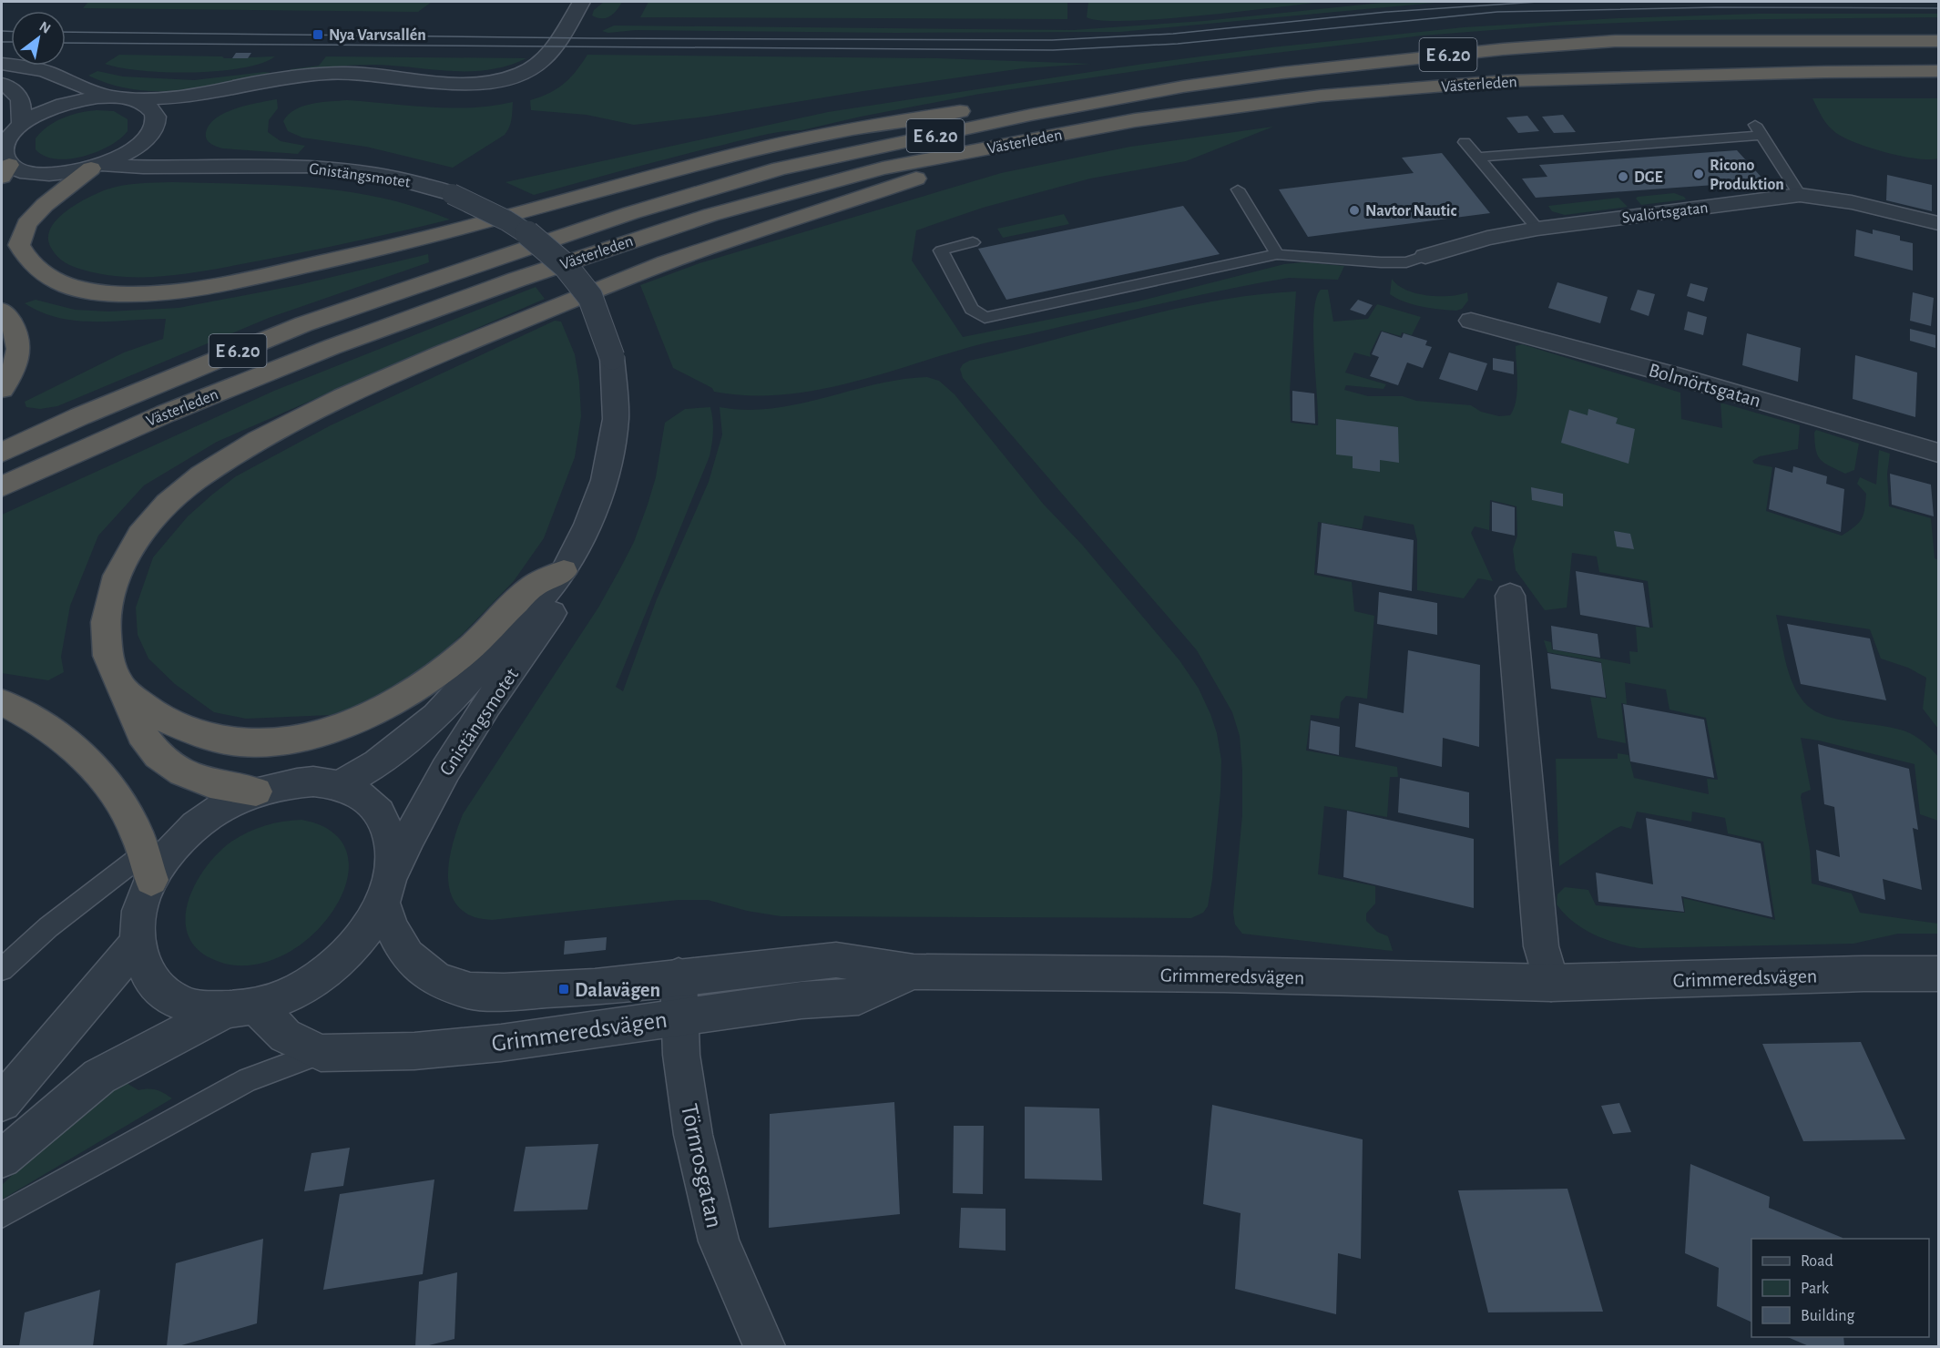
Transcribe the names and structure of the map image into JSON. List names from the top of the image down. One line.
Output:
{"streets":{"highway":["E 6.20","Västerleden"],"street":["Gnistängsmotet","Svalörtsgatan","Bolmörtsgatan","Grimmeredsvägen","Törnrosgatan"]},"crossings":[["Gnistängsmotet","Grimmeredsvägen"],["Grimmeredsvägen","Törnrosgatan"]],"places":{"transit":["Nya Varvsallén","Dalavägen"],"other":["Ricono Produktion","DGE","Navtor Nautic"]},"legend":["Road","Park","Building"],"north":"top right"}
